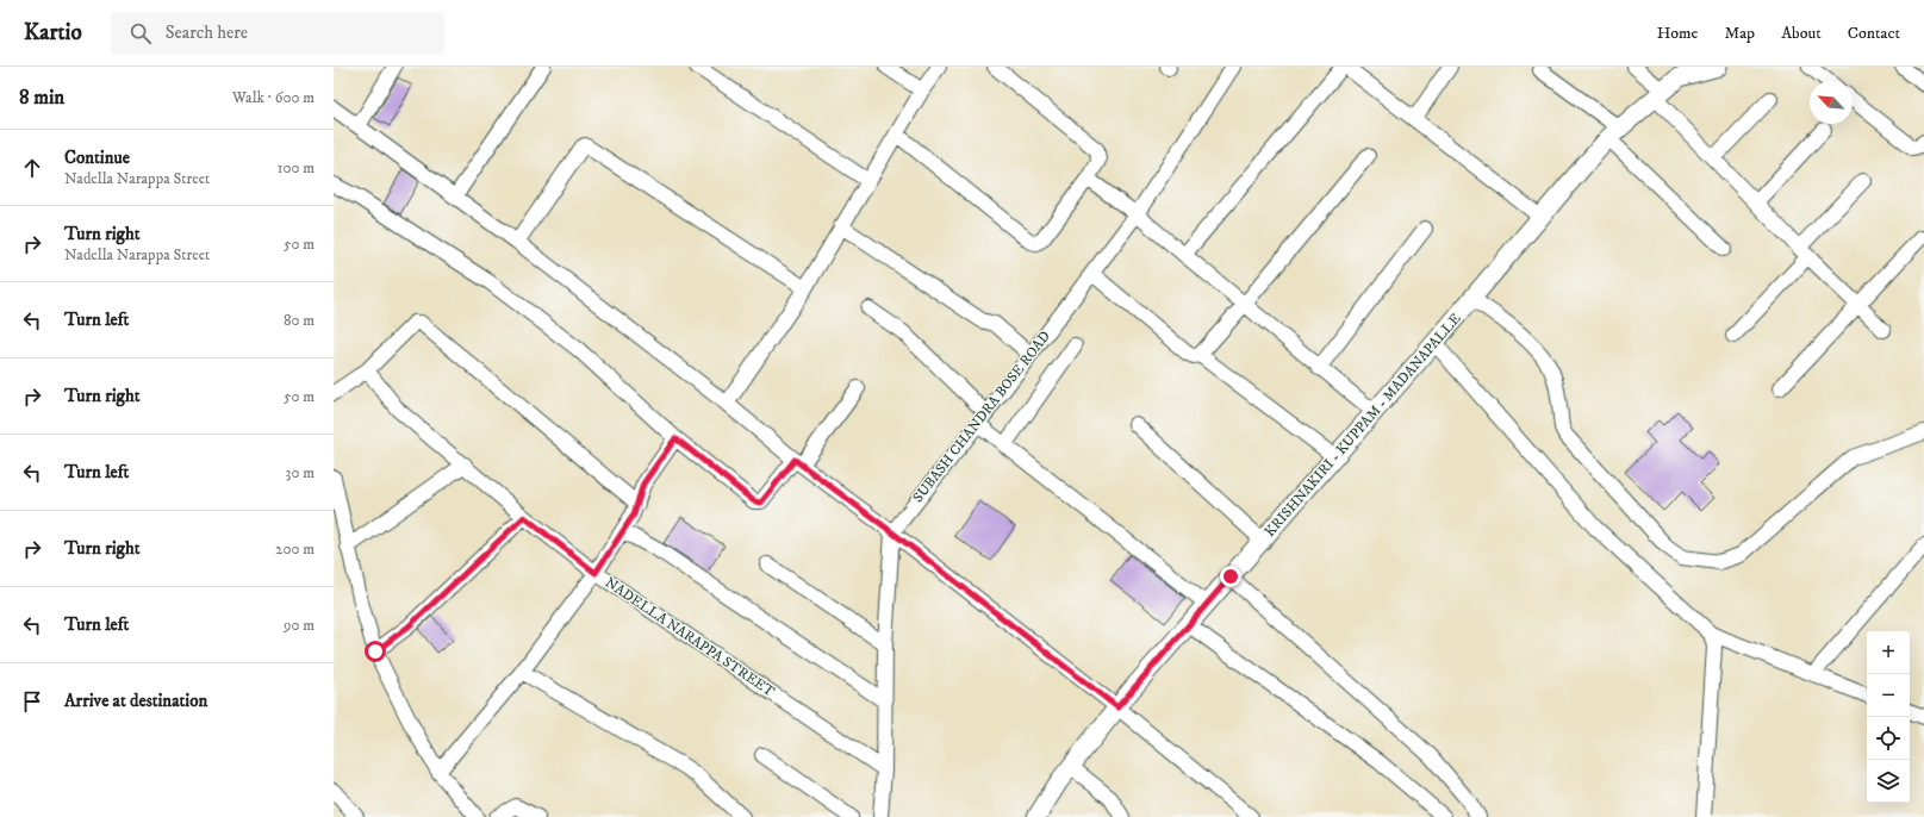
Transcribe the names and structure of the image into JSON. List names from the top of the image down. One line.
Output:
{"streets":{"main road":["KRISHNAKIRI - KUPPAM - MADANAPALLE"],"street":["SUBASH CHANDRA BOSE ROAD","NADELLA NARAPPA STREET"]},"north":"top left","page":{"header":"Kartio","search":"Search here","nav":["Home","Map","About","Contact"],"heading":["8 min","Walk · 600 m"],"list":[["Continue","Nadella Narappa Street","100 m"],["Turn right","Nadella Narappa Street","50 m"],["Turn left","80 m"],["Turn right","50 m"],["Turn left","30 m"],["Turn right","200 m"],["Turn left","90 m"],"Arrive at destination"],"map_buttons":["+","−"]}}
